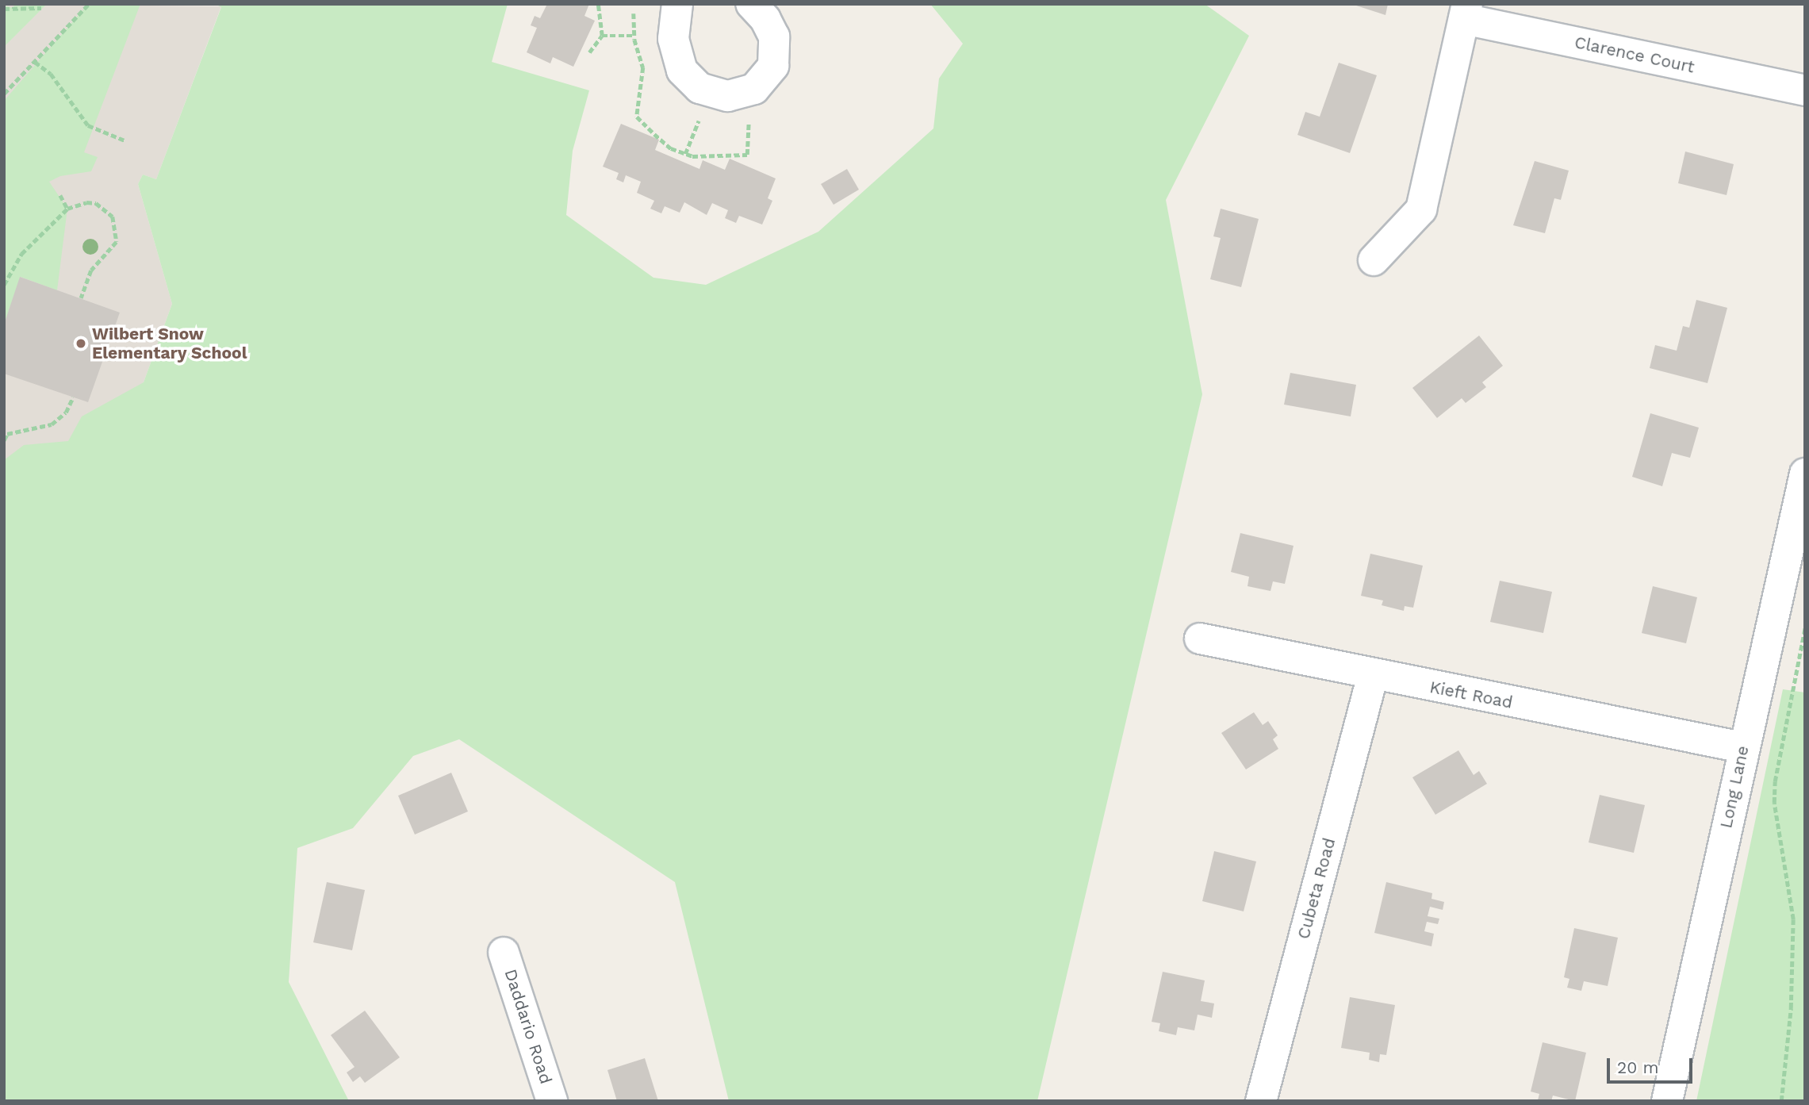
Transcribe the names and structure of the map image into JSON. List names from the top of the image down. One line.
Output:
{"streets":{"street":["Clarence Court","Kieft Road","Long Lane","Cubeta Road","Daddario Road"]},"crossings":[["Kieft Road","Long Lane"],["Kieft Road","Cubeta Road"]],"places":["Wilbert Snow Elementary School"],"scale_bar":"20 m"}
